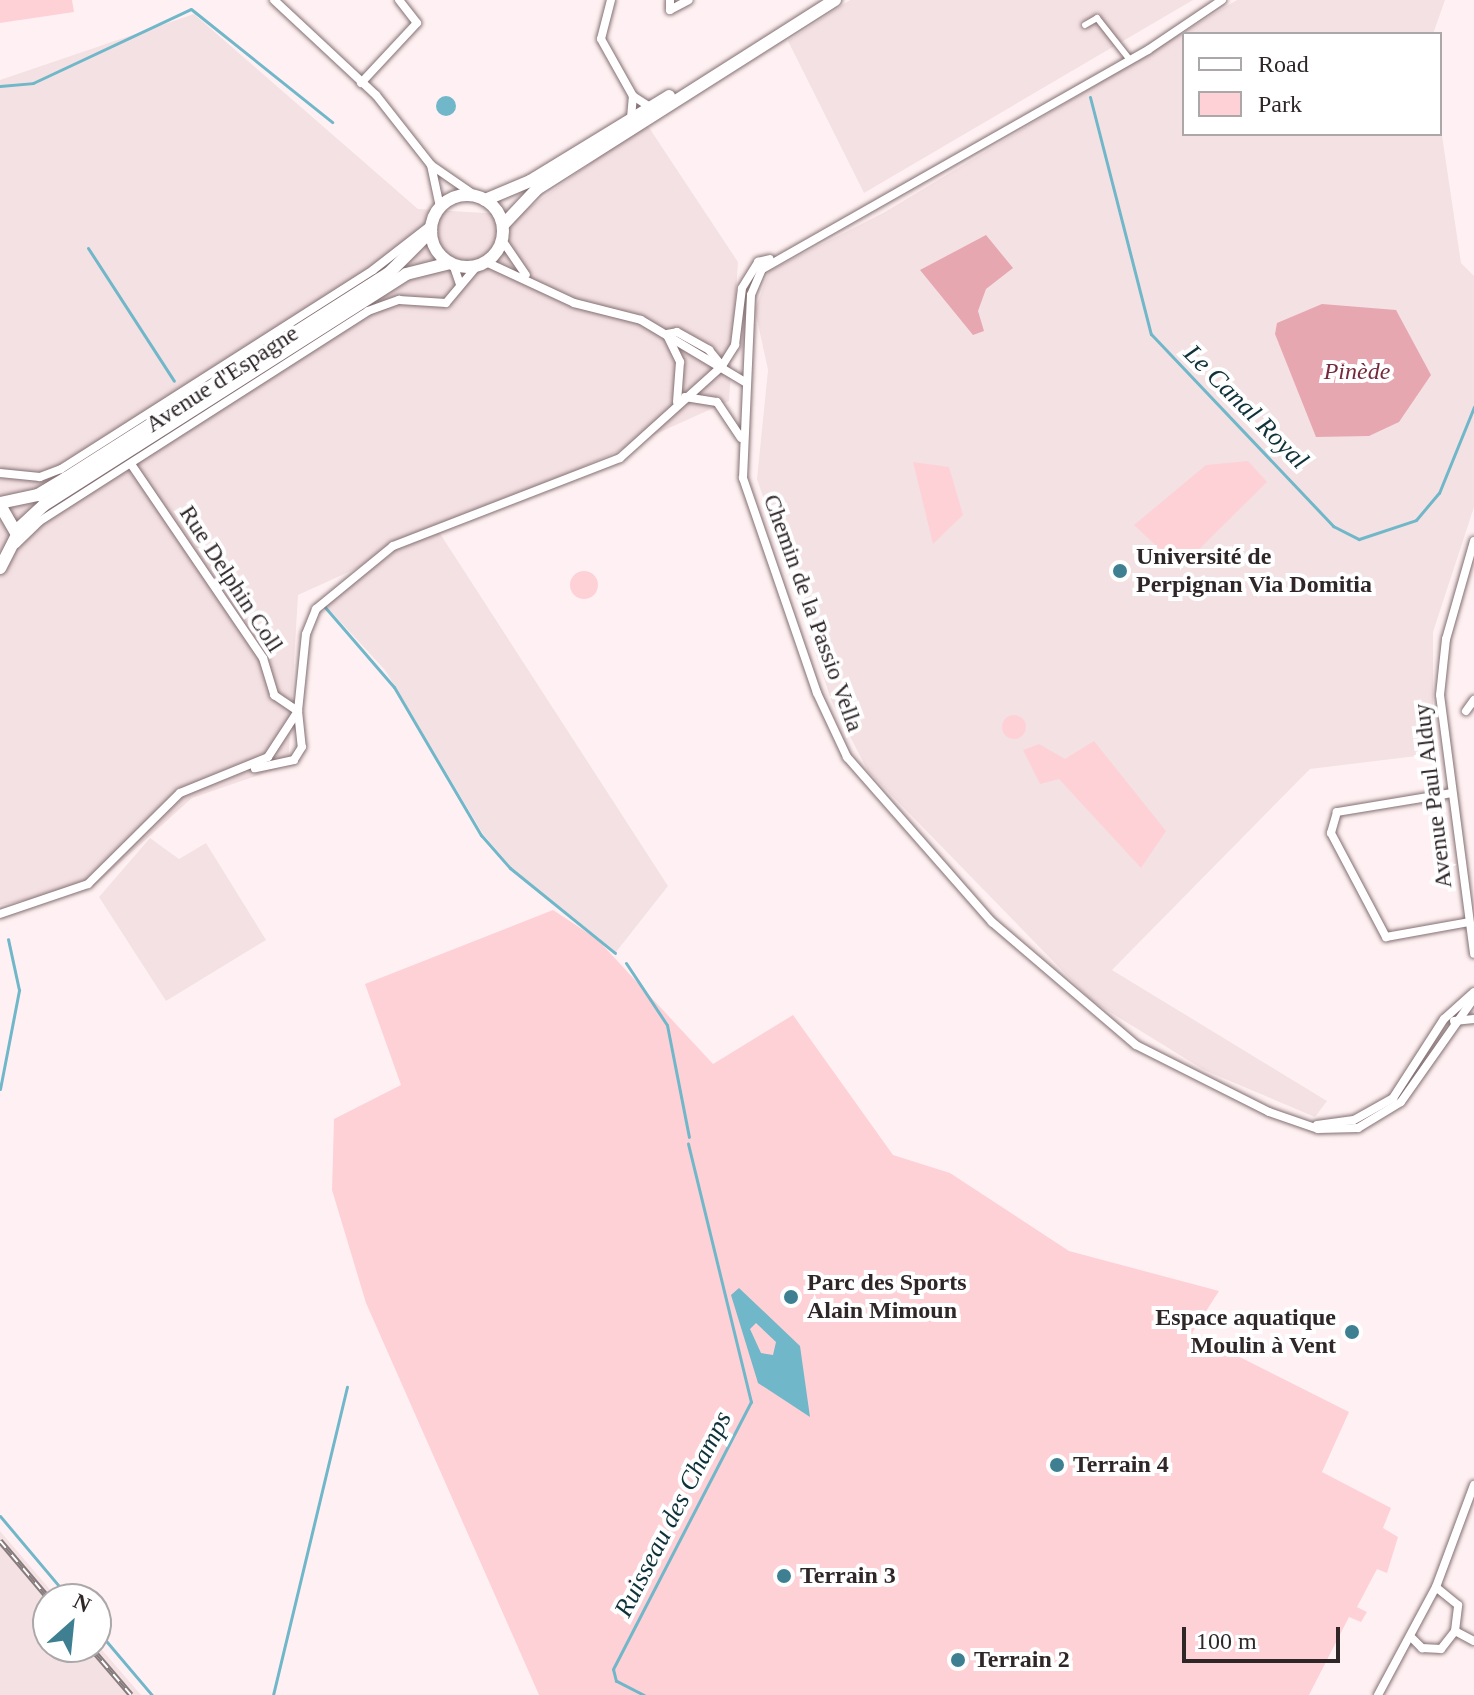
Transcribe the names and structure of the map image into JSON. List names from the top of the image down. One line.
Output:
{"streets":{"main road":["Avenue d'Espagne"],"street":["Rue Delphin Coll","Chemin de la Passio Vella","Avenue Paul Alduy"]},"crossings":[["Avenue d'Espagne","Rue Delphin Coll"],["Rue Delphin Coll","Chemin de la Passio Vella"]],"water":["Le Canal Royal","Ruisseau des Champs"],"parks":["Pinède"],"places":["Université de Perpignan Via Domitia","Parc des Sports Alain Mimoun","Espace aquatique Moulin à Vent","Terrain 4","Terrain 3","Terrain 2"],"legend":["Road","Park"],"scale_bar":"100 m","north":"top right"}
